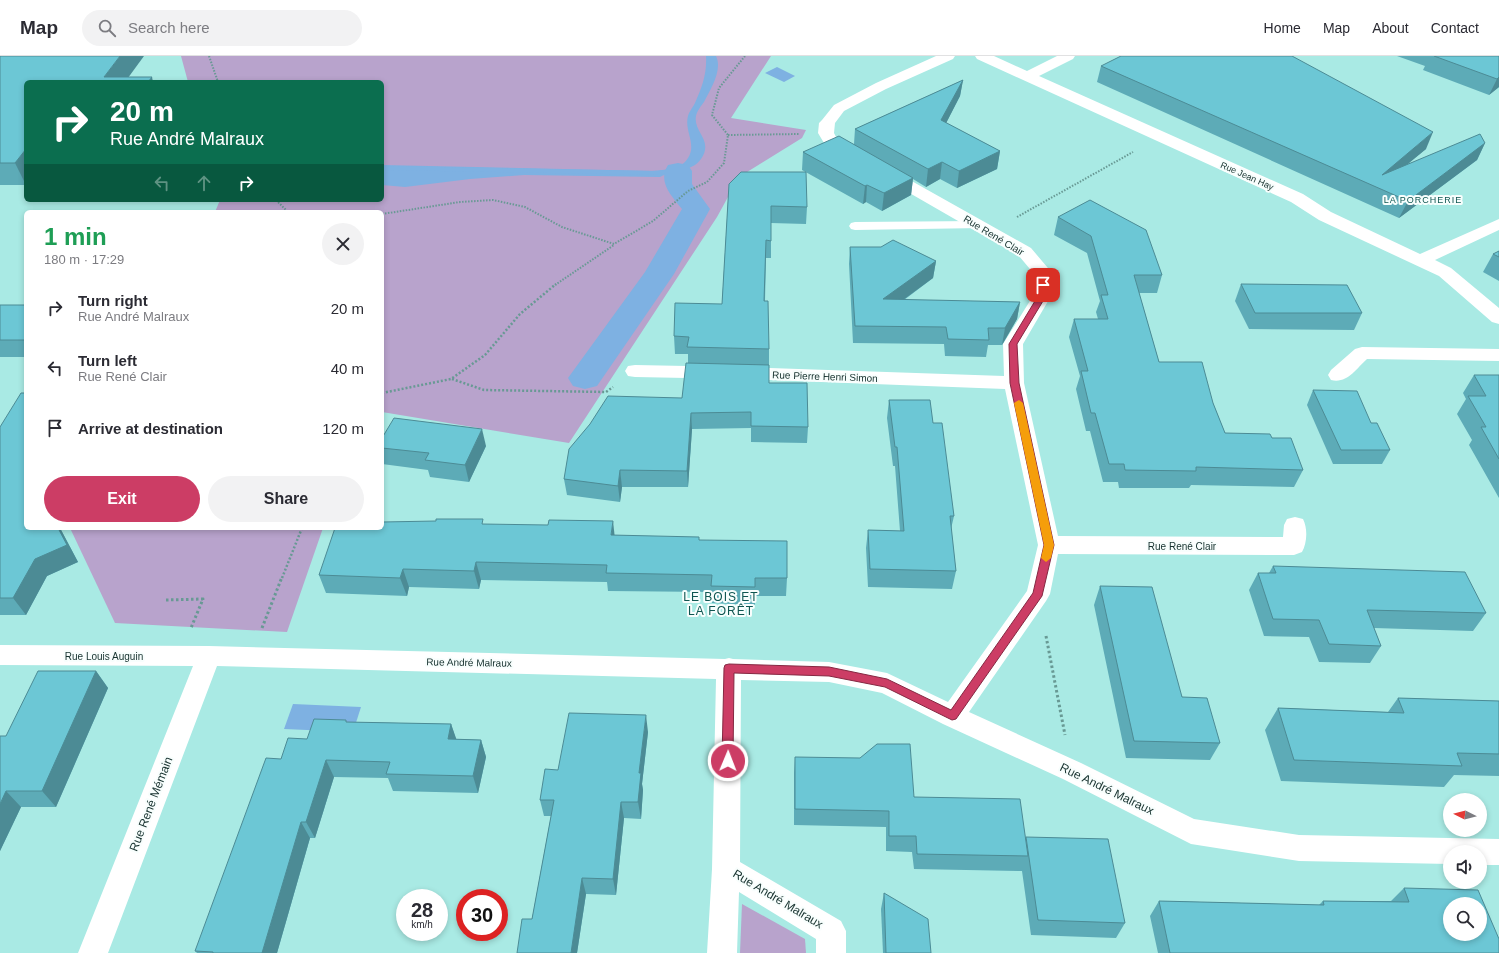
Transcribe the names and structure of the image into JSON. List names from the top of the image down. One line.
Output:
{"streets":{"street":["Rue Jean Hay","Rue René Clair","Rue Pierre Henri Simon","Rue Louis Auguin","Rue André Malraux","Rue René Mémain"]},"crossings":[["Rue René Clair","Rue Pierre Henri Simon"],["Rue René Clair","Rue André Malraux"],["Rue Louis Auguin","Rue André Malraux"],["Rue Louis Auguin","Rue René Mémain"],["Rue André Malraux","Rue René Mémain"]],"districts":["LA PORCHERIE","LE BOIS ET LA FORÊT"],"north":"left","page":{"header":"Map","search":"Search here","nav":["Home","Map","About","Contact"],"turn":["20 m","Rue André Malraux"],"heading":["1 min","180 m · 17:29"],"list":[{"name":"Turn right","note":"Rue André Malraux","value":"20 m"},{"name":"Turn left","note":"Rue René Clair","value":"40 m"},{"name":"Arrive at destination","value":"120 m"}],"buttons":["Exit","Share"],"speed":"28 km/h","limit":"30"}}
